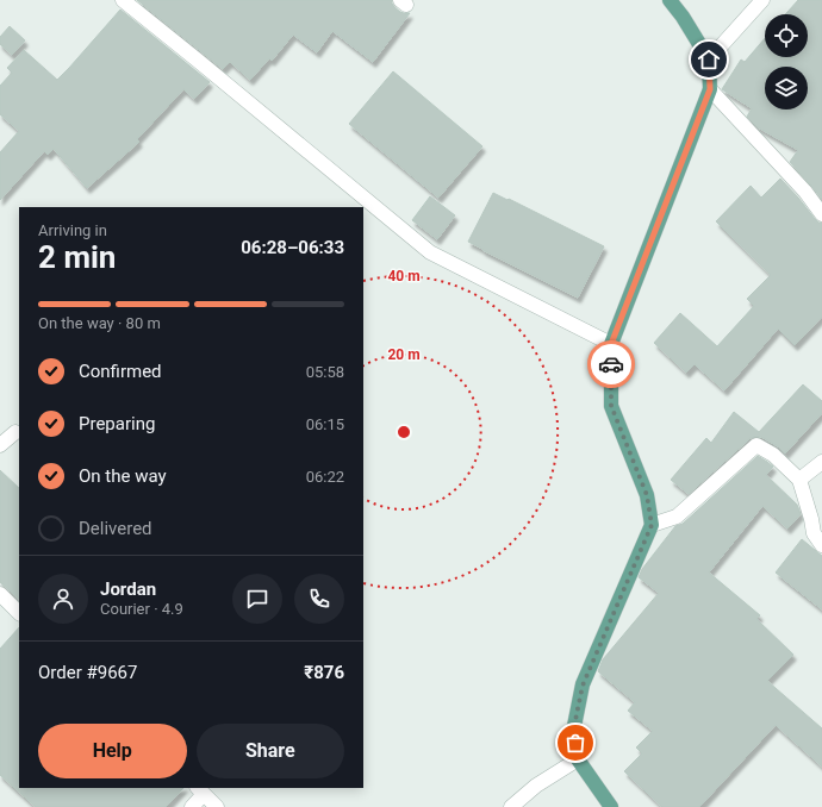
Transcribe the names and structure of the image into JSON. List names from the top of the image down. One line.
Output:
{"page":{"heading":["2 min","Arriving in","06:28–06:33"],"panel":["Jordan","Courier · 4.9","Order #9667","₹876"],"bar":"On the way · 80 m","list":[["Confirmed","05:58"],["Preparing","06:15"],["On the way","06:22"],"Delivered"],"buttons":["Help","Share"]},"rings":["40 m","20 m"]}
